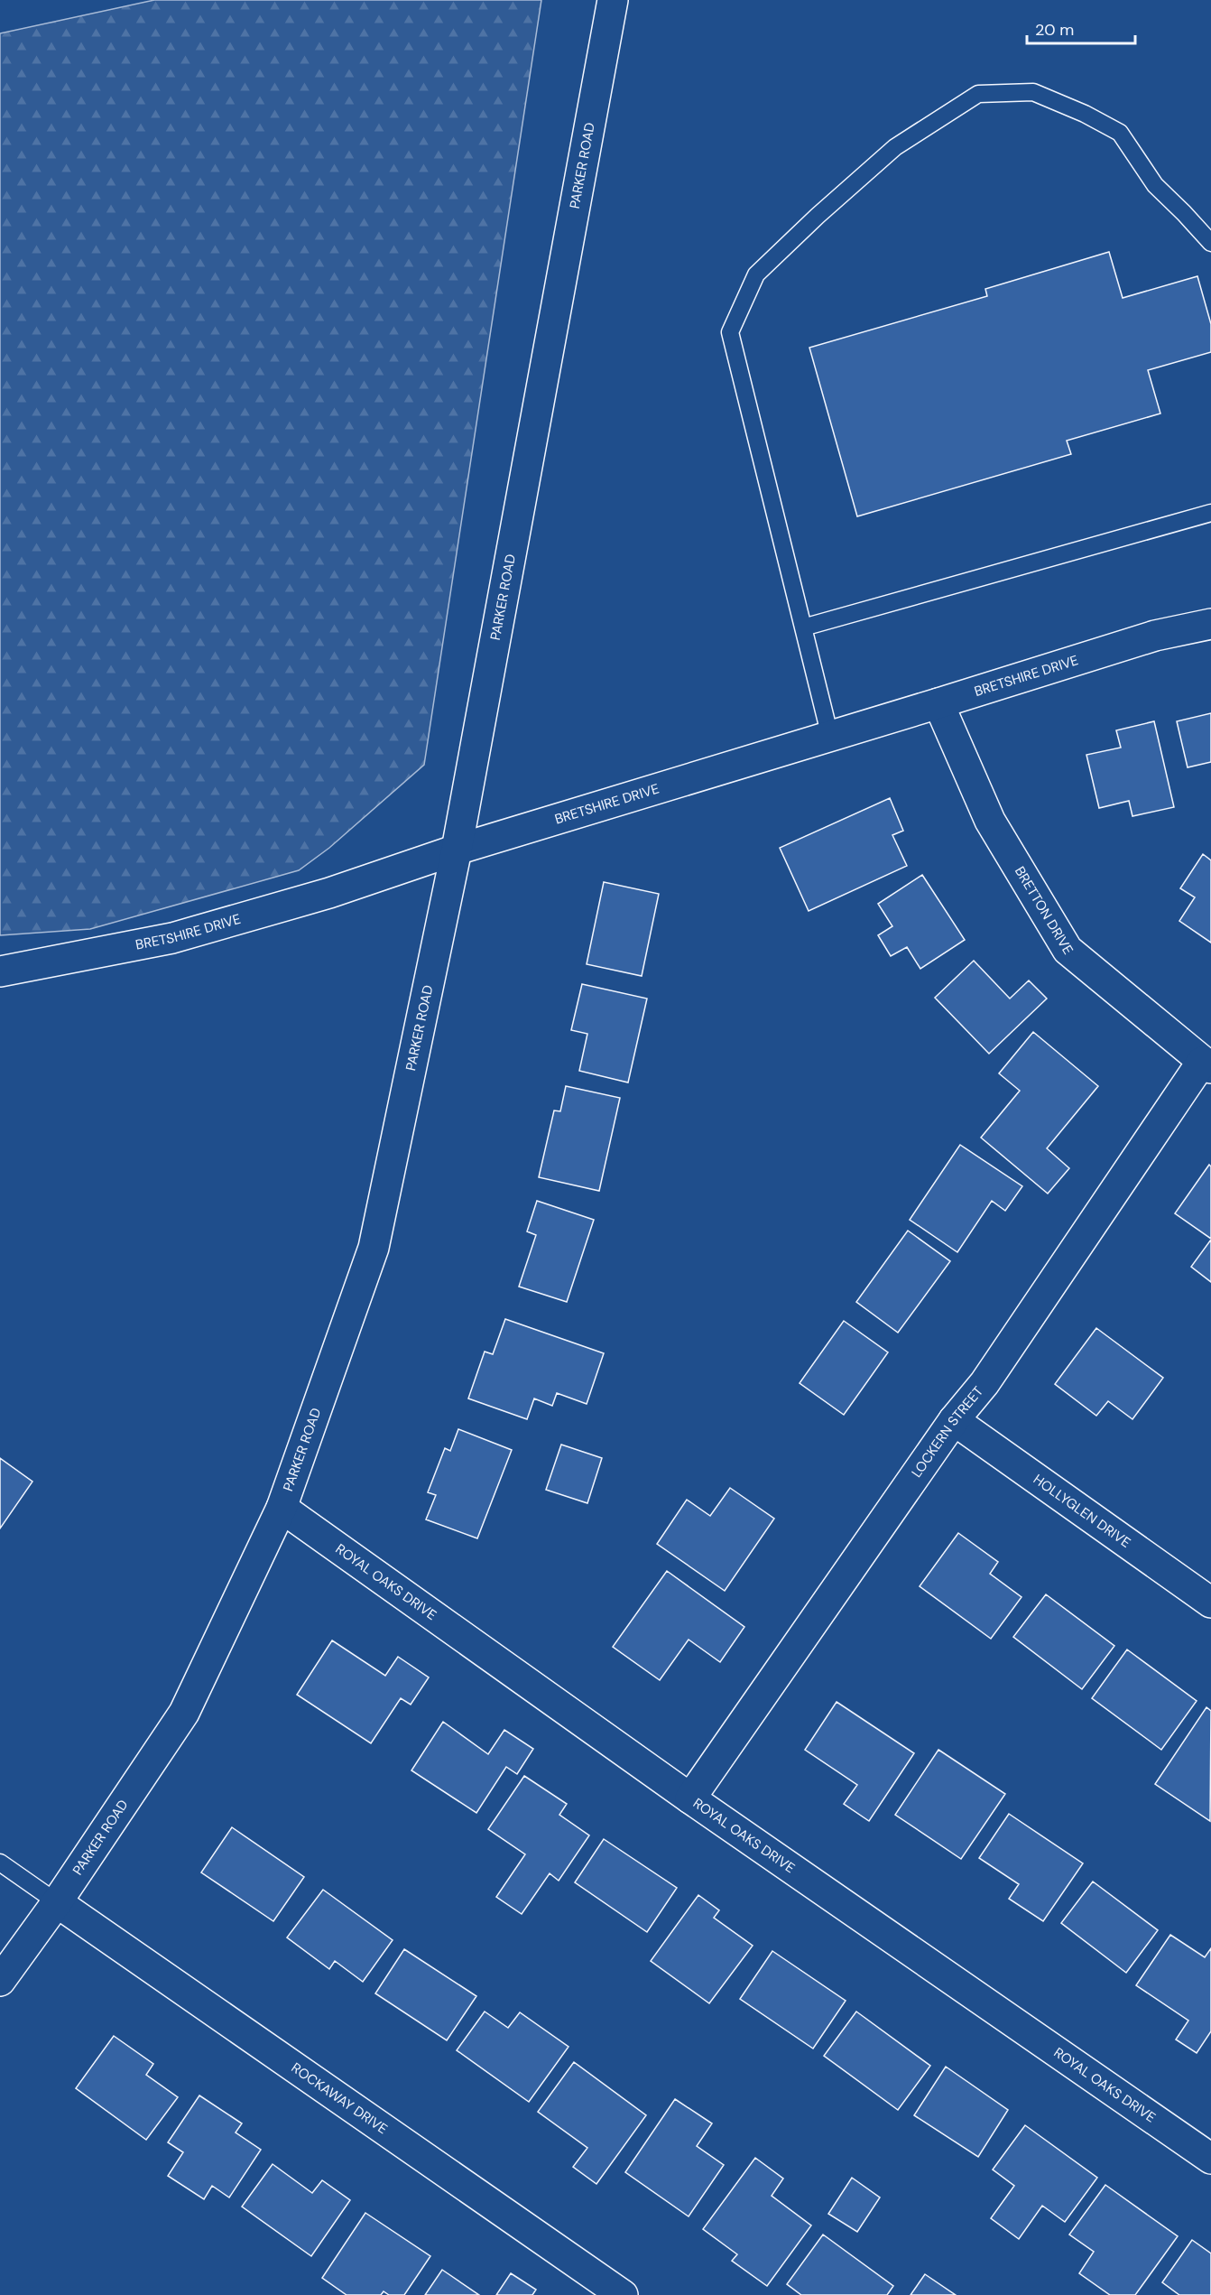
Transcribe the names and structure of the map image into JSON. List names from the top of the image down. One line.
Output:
{"streets":{"street":["PARKER ROAD","BRETSHIRE DRIVE","BRETTON DRIVE","LOCKERN STREET","HOLLYGLEN DRIVE","ROYAL OAKS DRIVE","ROCKAWAY DRIVE"]},"crossings":[["PARKER ROAD","BRETSHIRE DRIVE"],["PARKER ROAD","ROYAL OAKS DRIVE"],["PARKER ROAD","ROCKAWAY DRIVE"],["BRETSHIRE DRIVE","BRETTON DRIVE"],["BRETTON DRIVE","LOCKERN STREET"],["LOCKERN STREET","HOLLYGLEN DRIVE"],["LOCKERN STREET","ROYAL OAKS DRIVE"]],"scale_bar":"20 m"}
